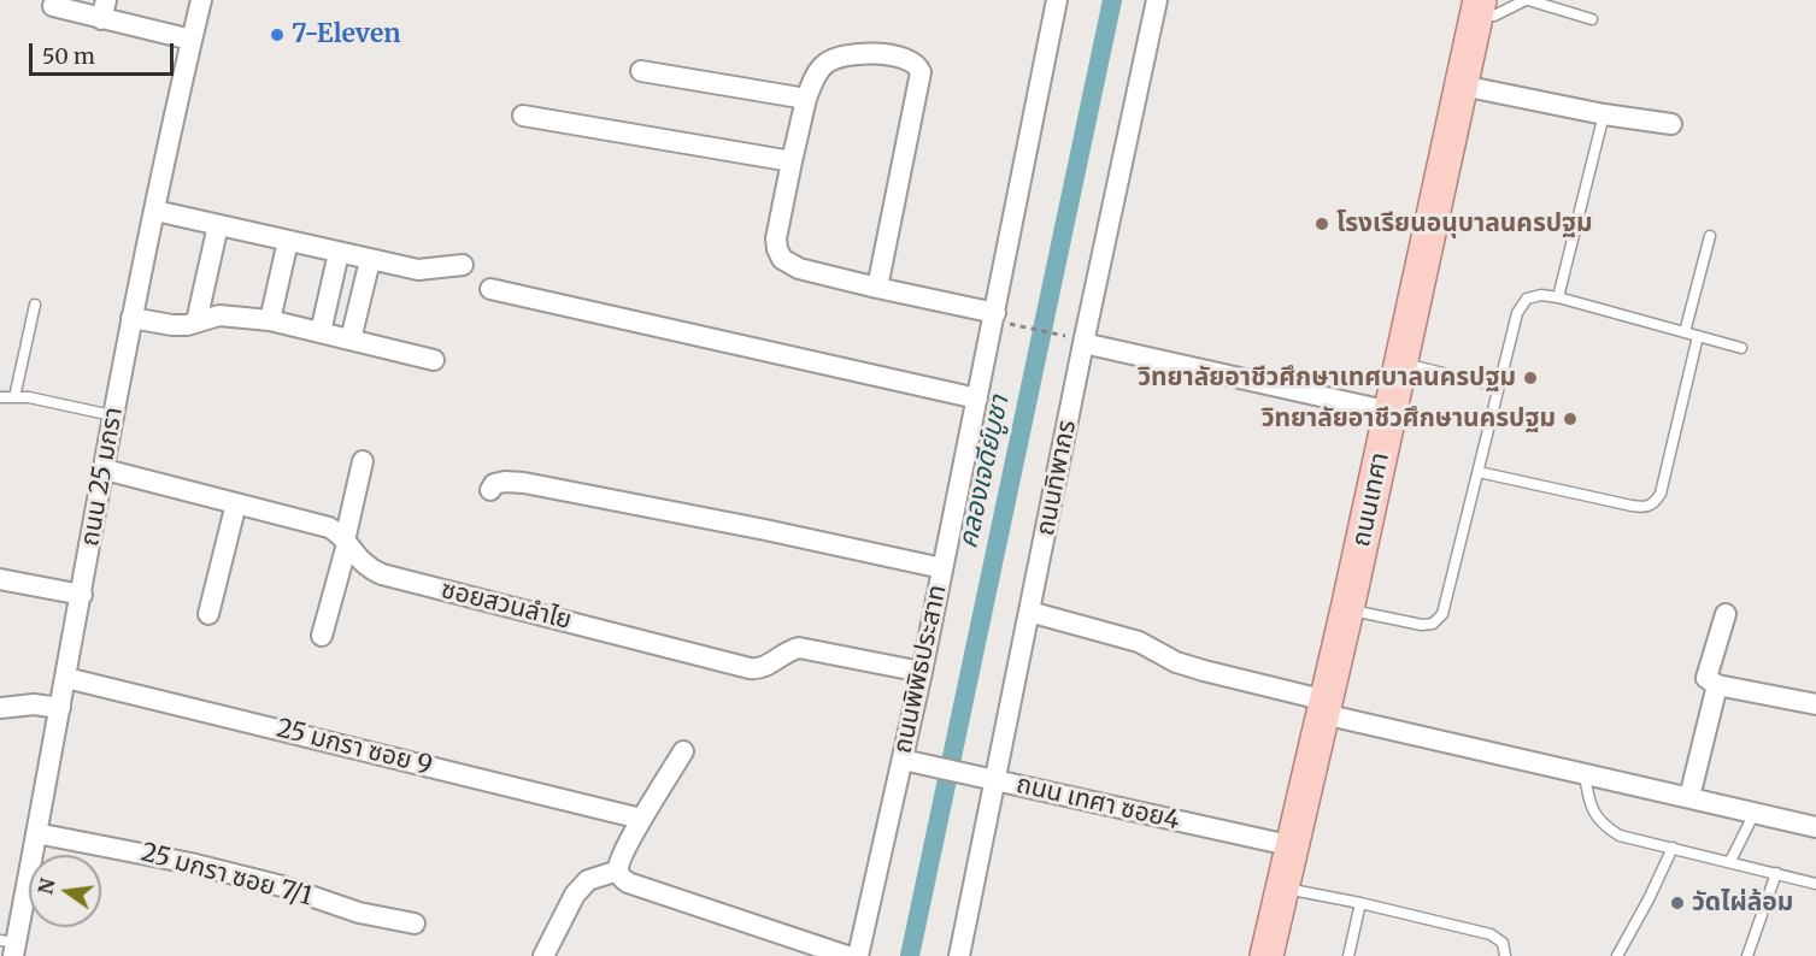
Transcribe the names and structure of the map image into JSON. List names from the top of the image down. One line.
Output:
{"streets":{"main road":["ถนนเทศา"],"street":["ถนน 25 มกรา","ถนนทิพากร","ซอยสวนลำไย","ถนนพิพิธประสาท","25 มกรา ซอย 9","ถนน เทศา ซอย4","25 มกรา ซอย 7/1"]},"crossings":[["ถนน 25 มกรา","ซอยสวนลำไย"],["ถนน 25 มกรา","25 มกรา ซอย 9"],["ถนน 25 มกรา","25 มกรา ซอย 7/1"],["ถนนทิพากร","ถนน เทศา ซอย4"],["ถนนเทศา","ถนน เทศา ซอย4"],["ซอยสวนลำไย","ถนนพิพิธประสาท"],["ถนนพิพิธประสาท","ถนน เทศา ซอย4"]],"water":["คลองเจดีย์บูชา"],"places":["7-Eleven","โรงเรียนอนุบาลนครปฐม","วิทยาลัยอาชีวศึกษาเทศบาลนครปฐม","วิทยาลัยอาชีวศึกษานครปฐม","วัดไผ่ล้อม"],"scale_bar":"50 m","north":"left"}
